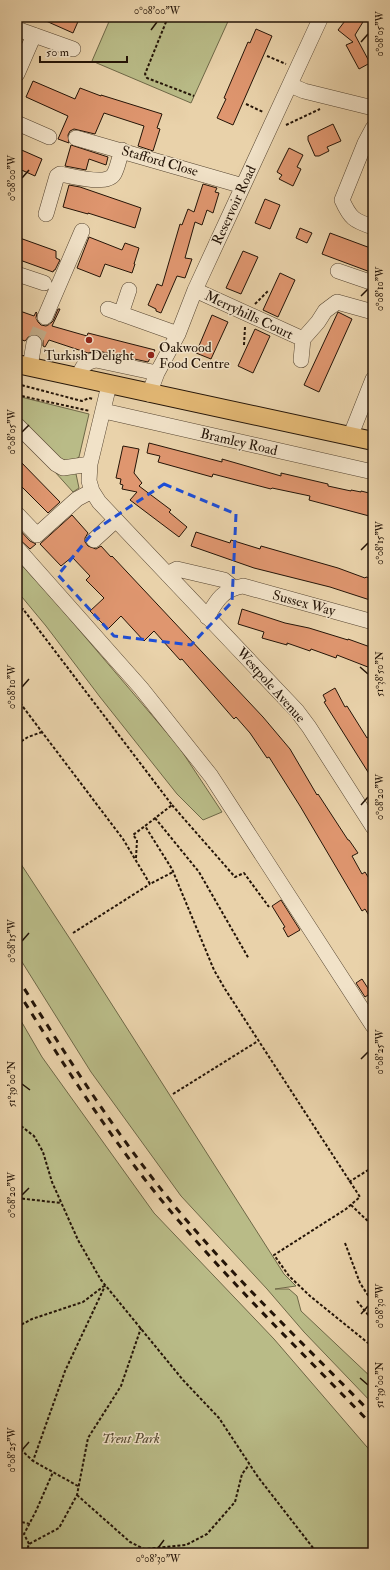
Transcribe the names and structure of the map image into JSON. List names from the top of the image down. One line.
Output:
{"streets":{"main road":["Bramley Road"],"street":["Stafford Close","Reservoir Road","Merryhills Court","Sussex Way","Westpole Avenue"]},"crossings":[["Stafford Close","Reservoir Road"],["Reservoir Road","Merryhills Court"],["Reservoir Road","Bramley Road"],["Sussex Way","Westpole Avenue"]],"parks":["Trent Park"],"places":["Turkish Delight","Oakwood Food Centre"],"scale_bar":"50 m","coordinates":["0°08'00\"W","0°08'05\"W","0°08'10\"W","0°08'15\"W","51°38'50\"N","0°08'20\"W","0°08'25\"W","51°39'00\"N","0°08'30\"W"]}
